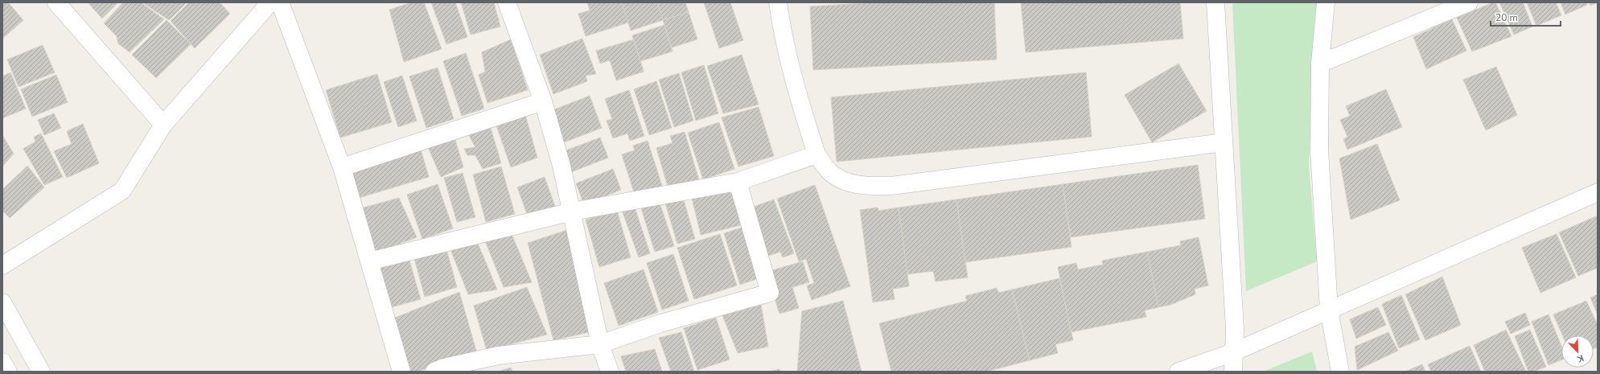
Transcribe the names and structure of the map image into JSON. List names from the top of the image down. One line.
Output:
{"scale_bar":"20 m","north":"bottom right"}
